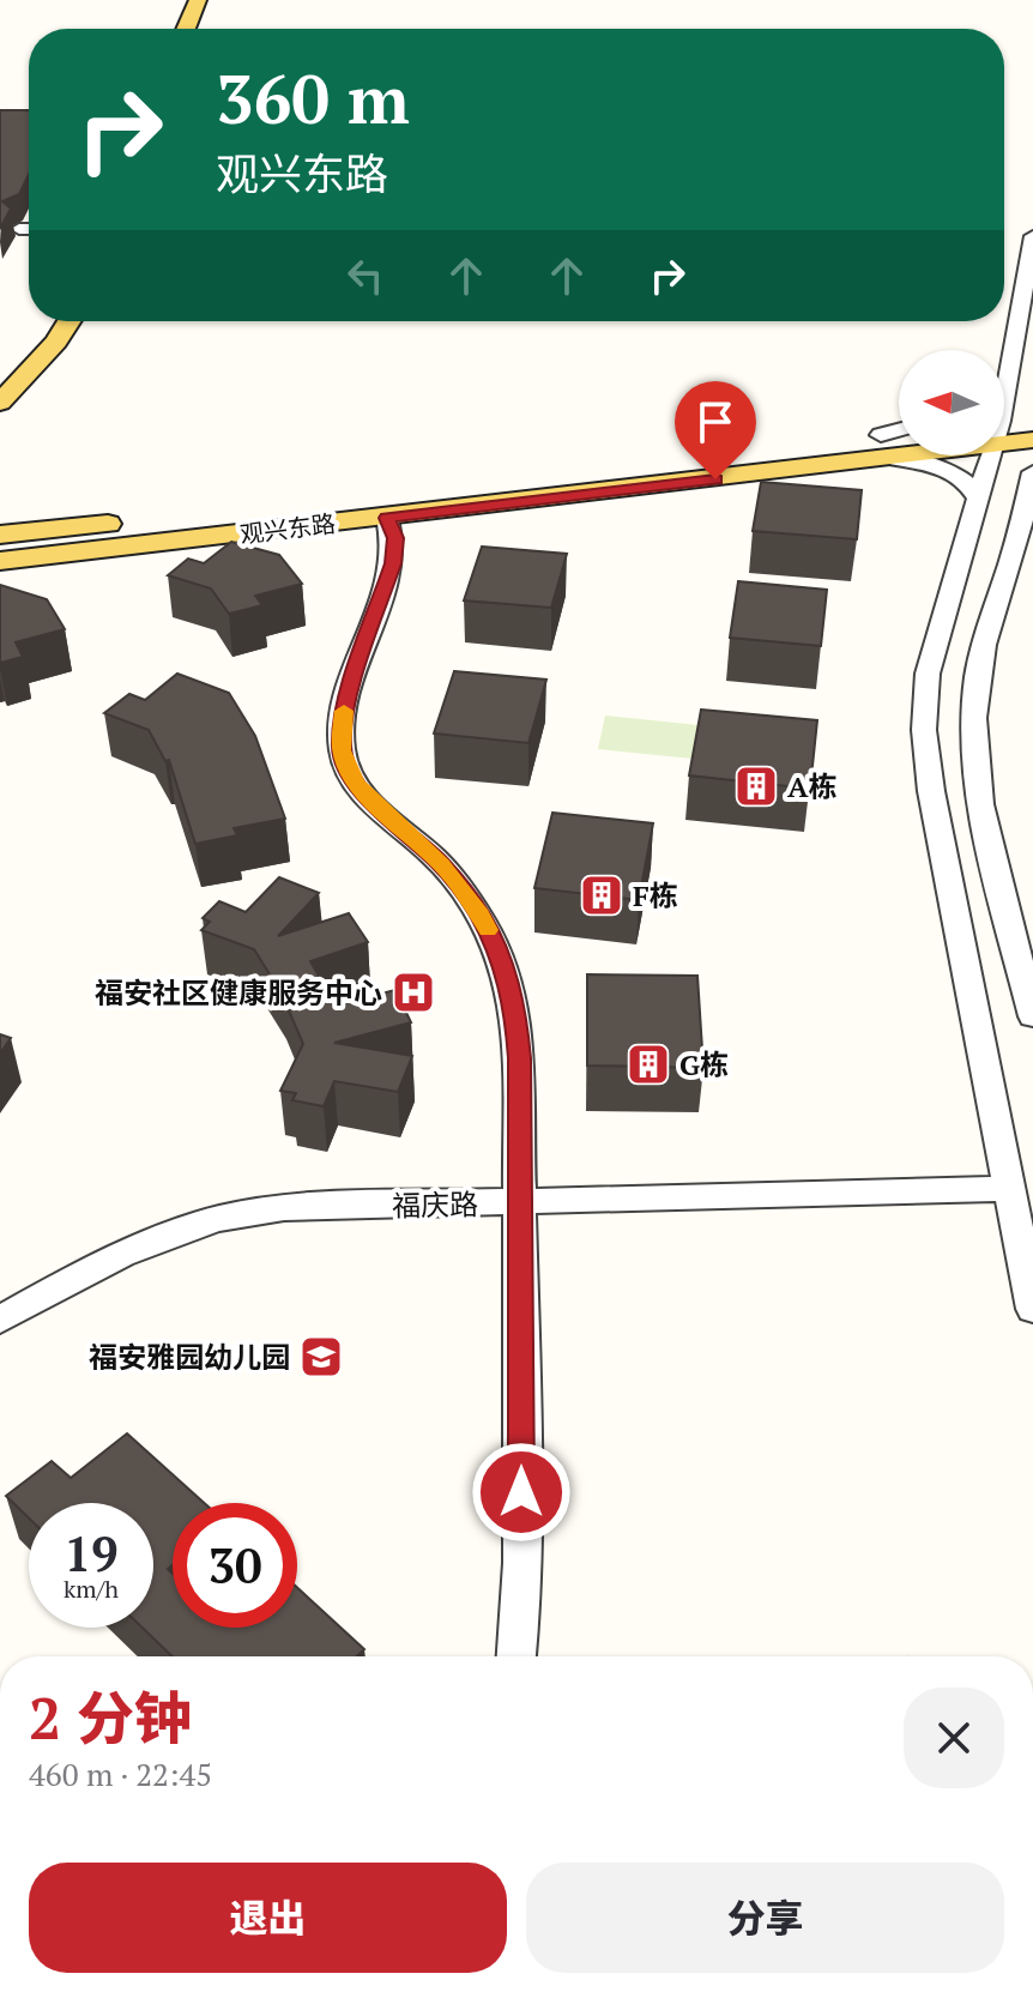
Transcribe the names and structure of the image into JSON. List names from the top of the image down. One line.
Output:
{"streets":{"main road":["观兴东路"],"street":["福庆路"]},"places":{"building":["A栋","F栋","G栋"],"hospital":["福安社区健康服务中心"],"school or university":["福安雅园幼儿园"]},"north":"left","page":{"turn":["360 m","观兴东路"],"speed":"19 km/h","limit":"30","heading":["2 分钟","460 m · 22:45"],"buttons":["退出","分享"]}}
